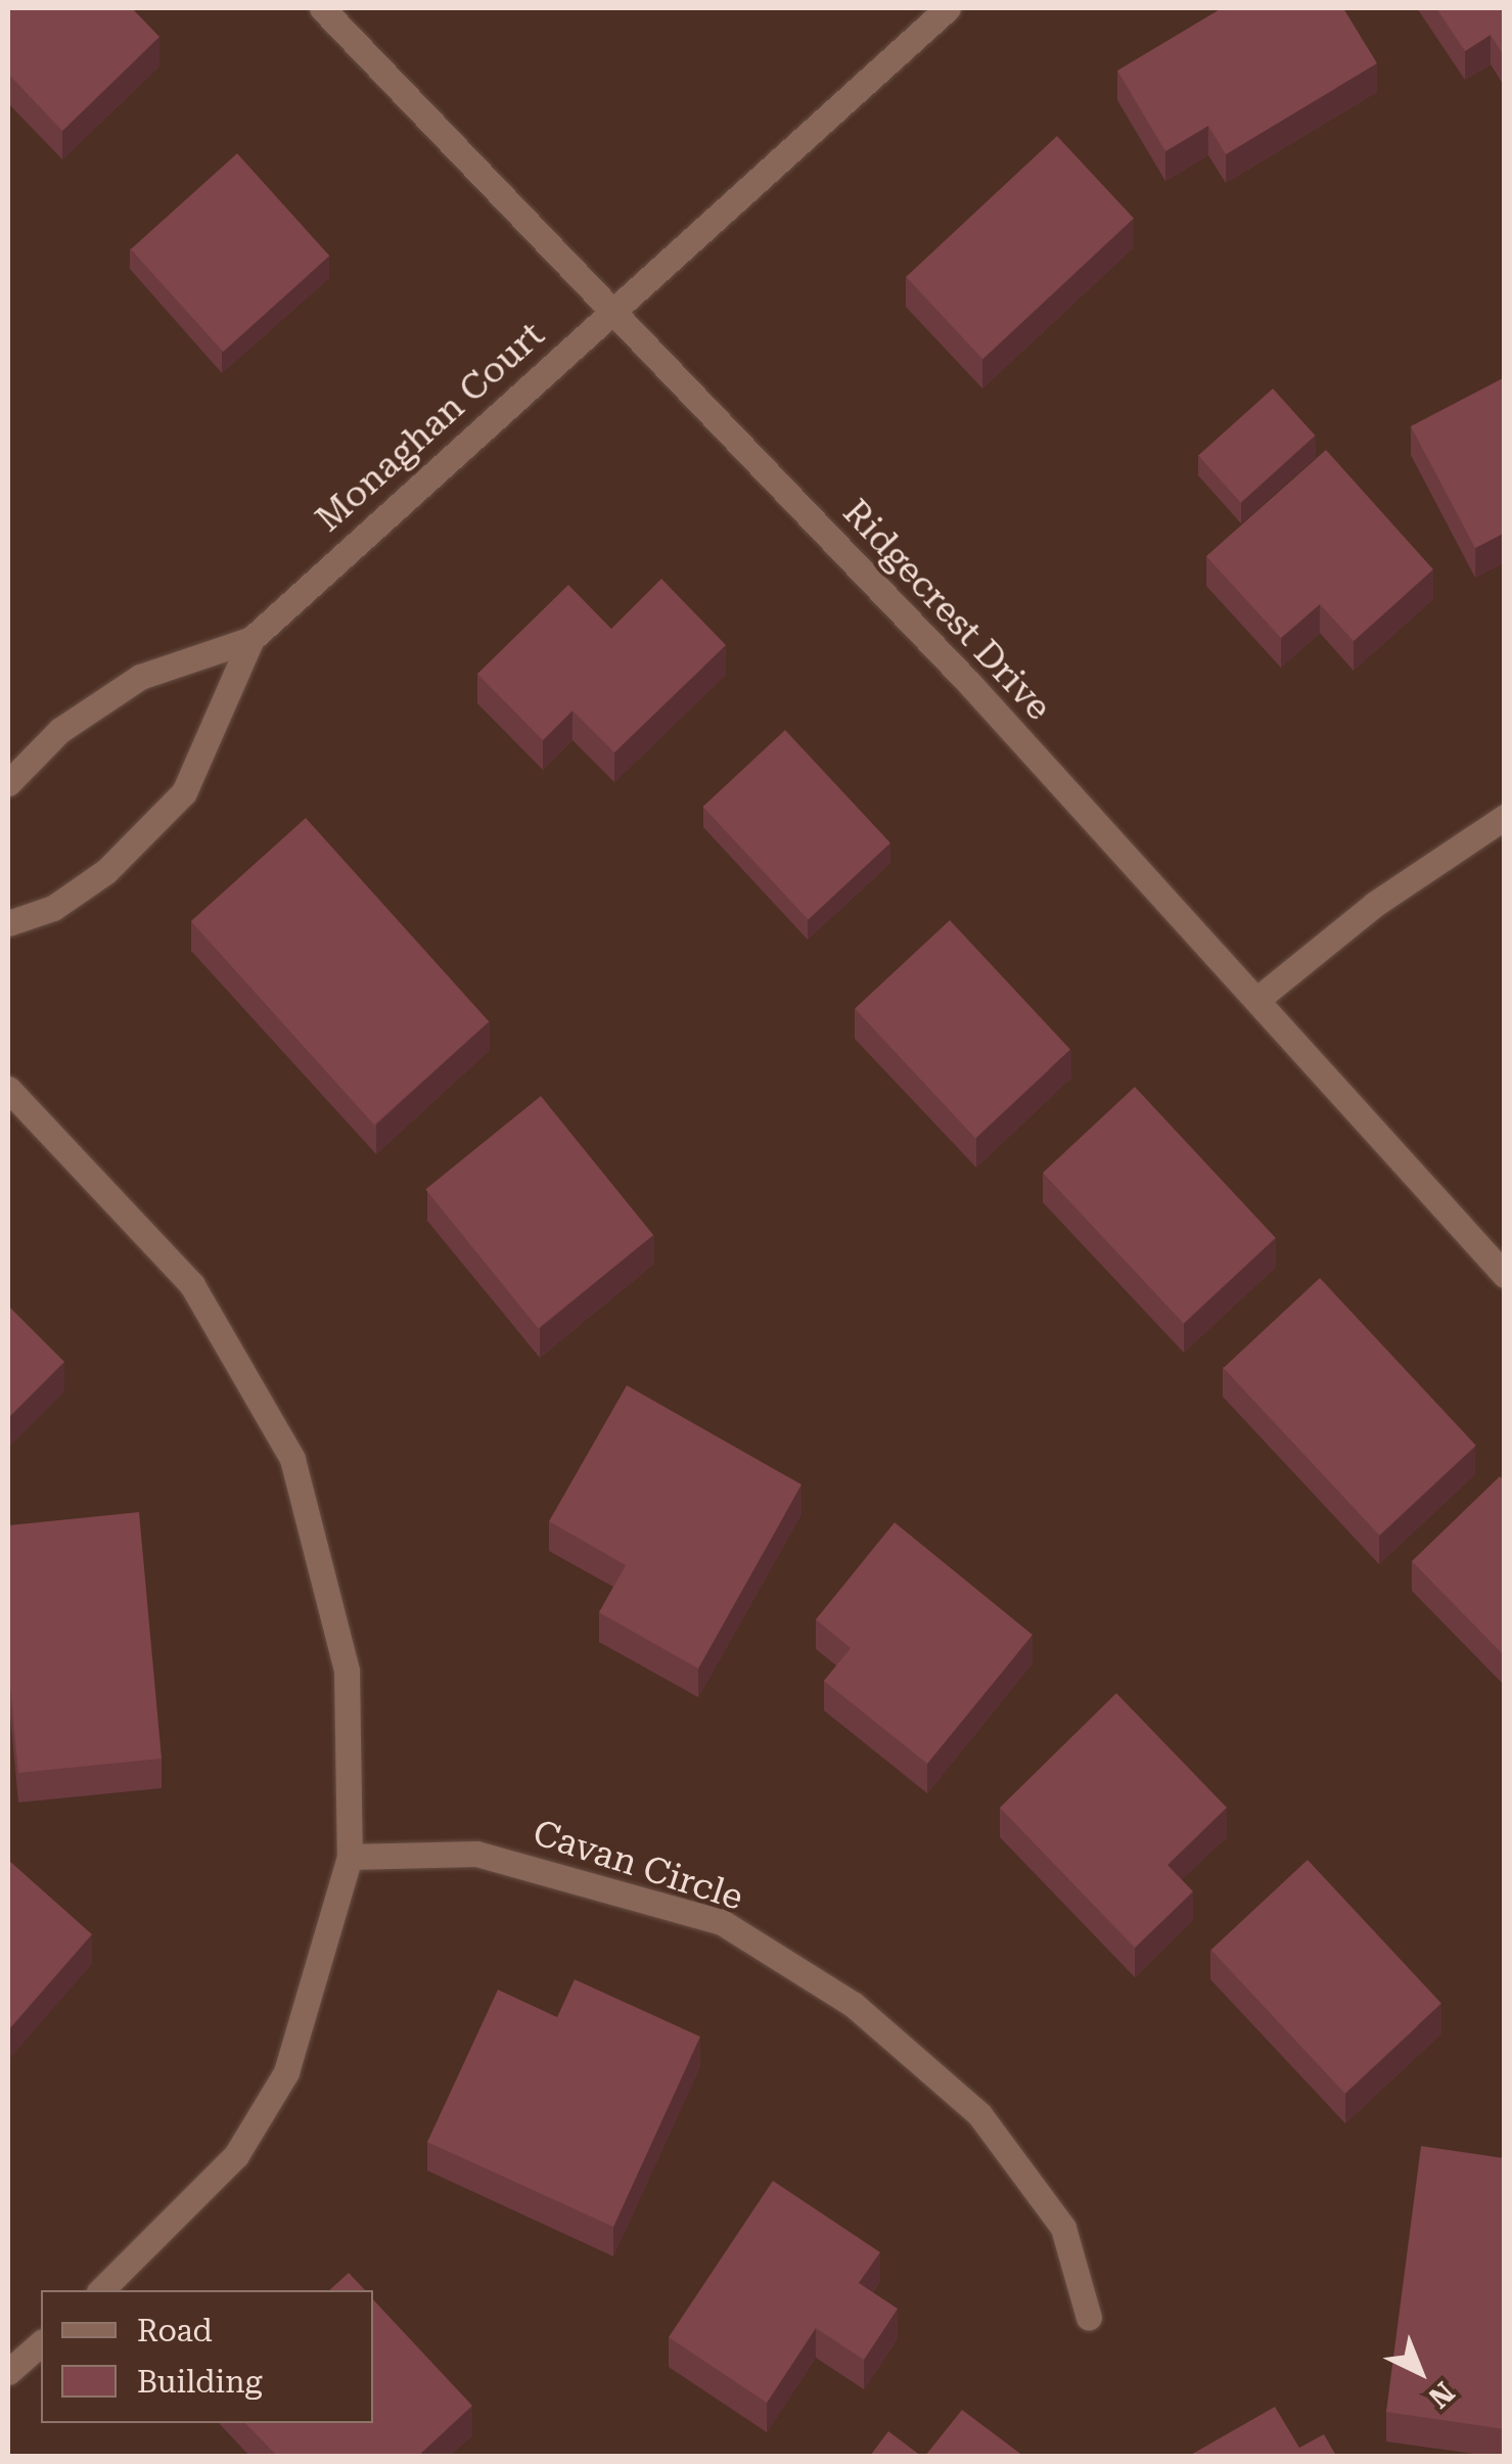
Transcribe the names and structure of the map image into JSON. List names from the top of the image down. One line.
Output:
{"streets":{"street":["Monaghan Court","Ridgecrest Drive","Cavan Circle"]},"crossings":[["Monaghan Court","Ridgecrest Drive"]],"legend":["Road","Building"],"north":"bottom right"}
